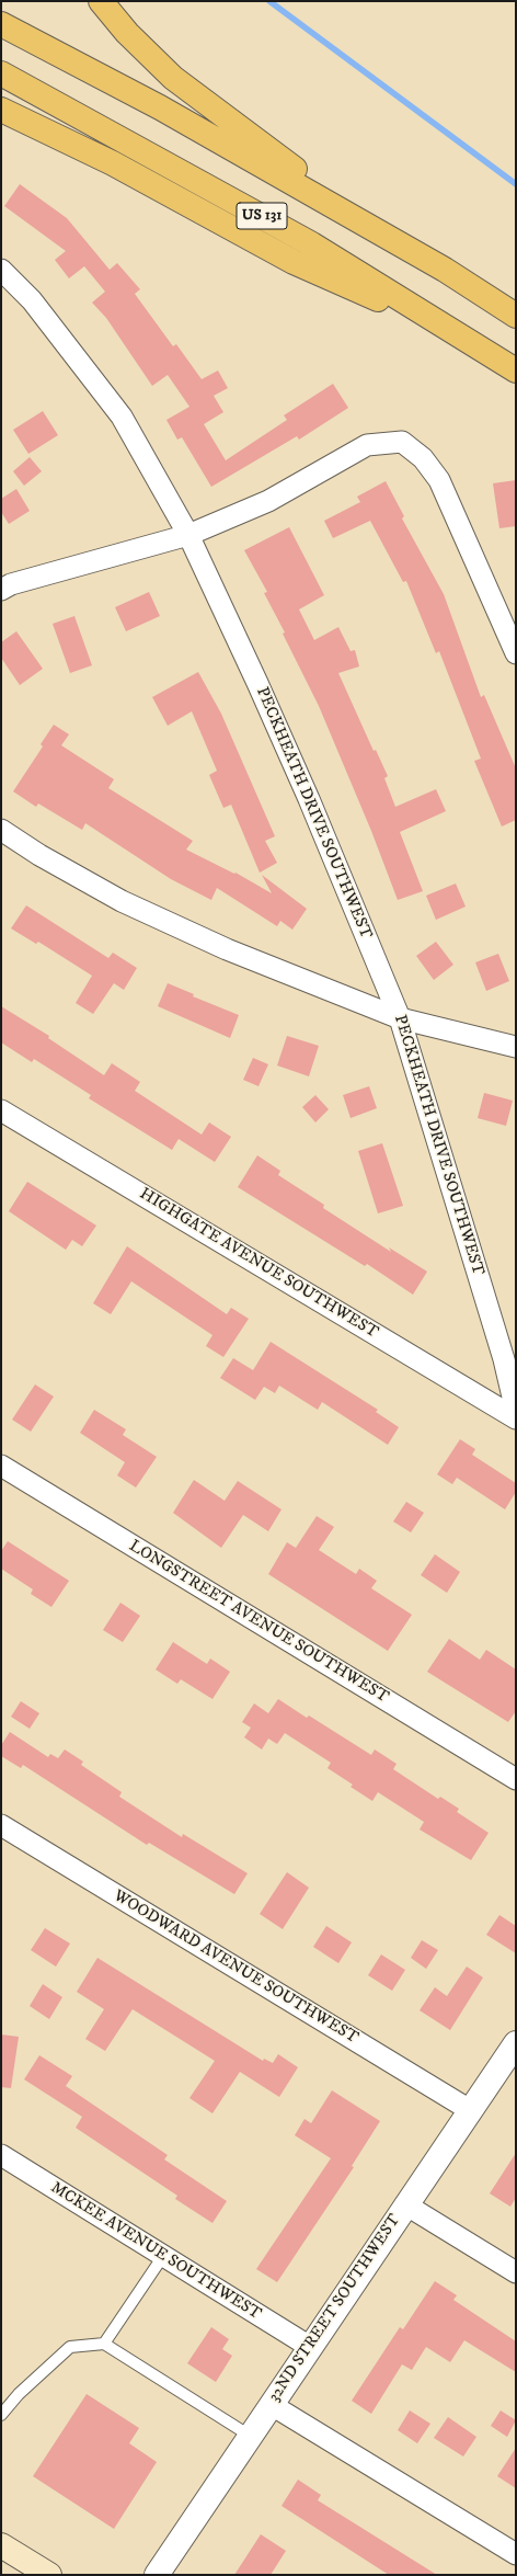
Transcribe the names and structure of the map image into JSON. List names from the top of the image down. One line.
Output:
{"streets":{"highway":["US 131"],"street":["PECKHEATH DRIVE SOUTHWEST","HIGHGATE AVENUE SOUTHWEST","LONGSTREET AVENUE SOUTHWEST","WOODWARD AVENUE SOUTHWEST","MCKEE AVENUE SOUTHWEST","32ND STREET SOUTHWEST"]},"crossings":[["WOODWARD AVENUE SOUTHWEST","32ND STREET SOUTHWEST"],["MCKEE AVENUE SOUTHWEST","32ND STREET SOUTHWEST"]]}
